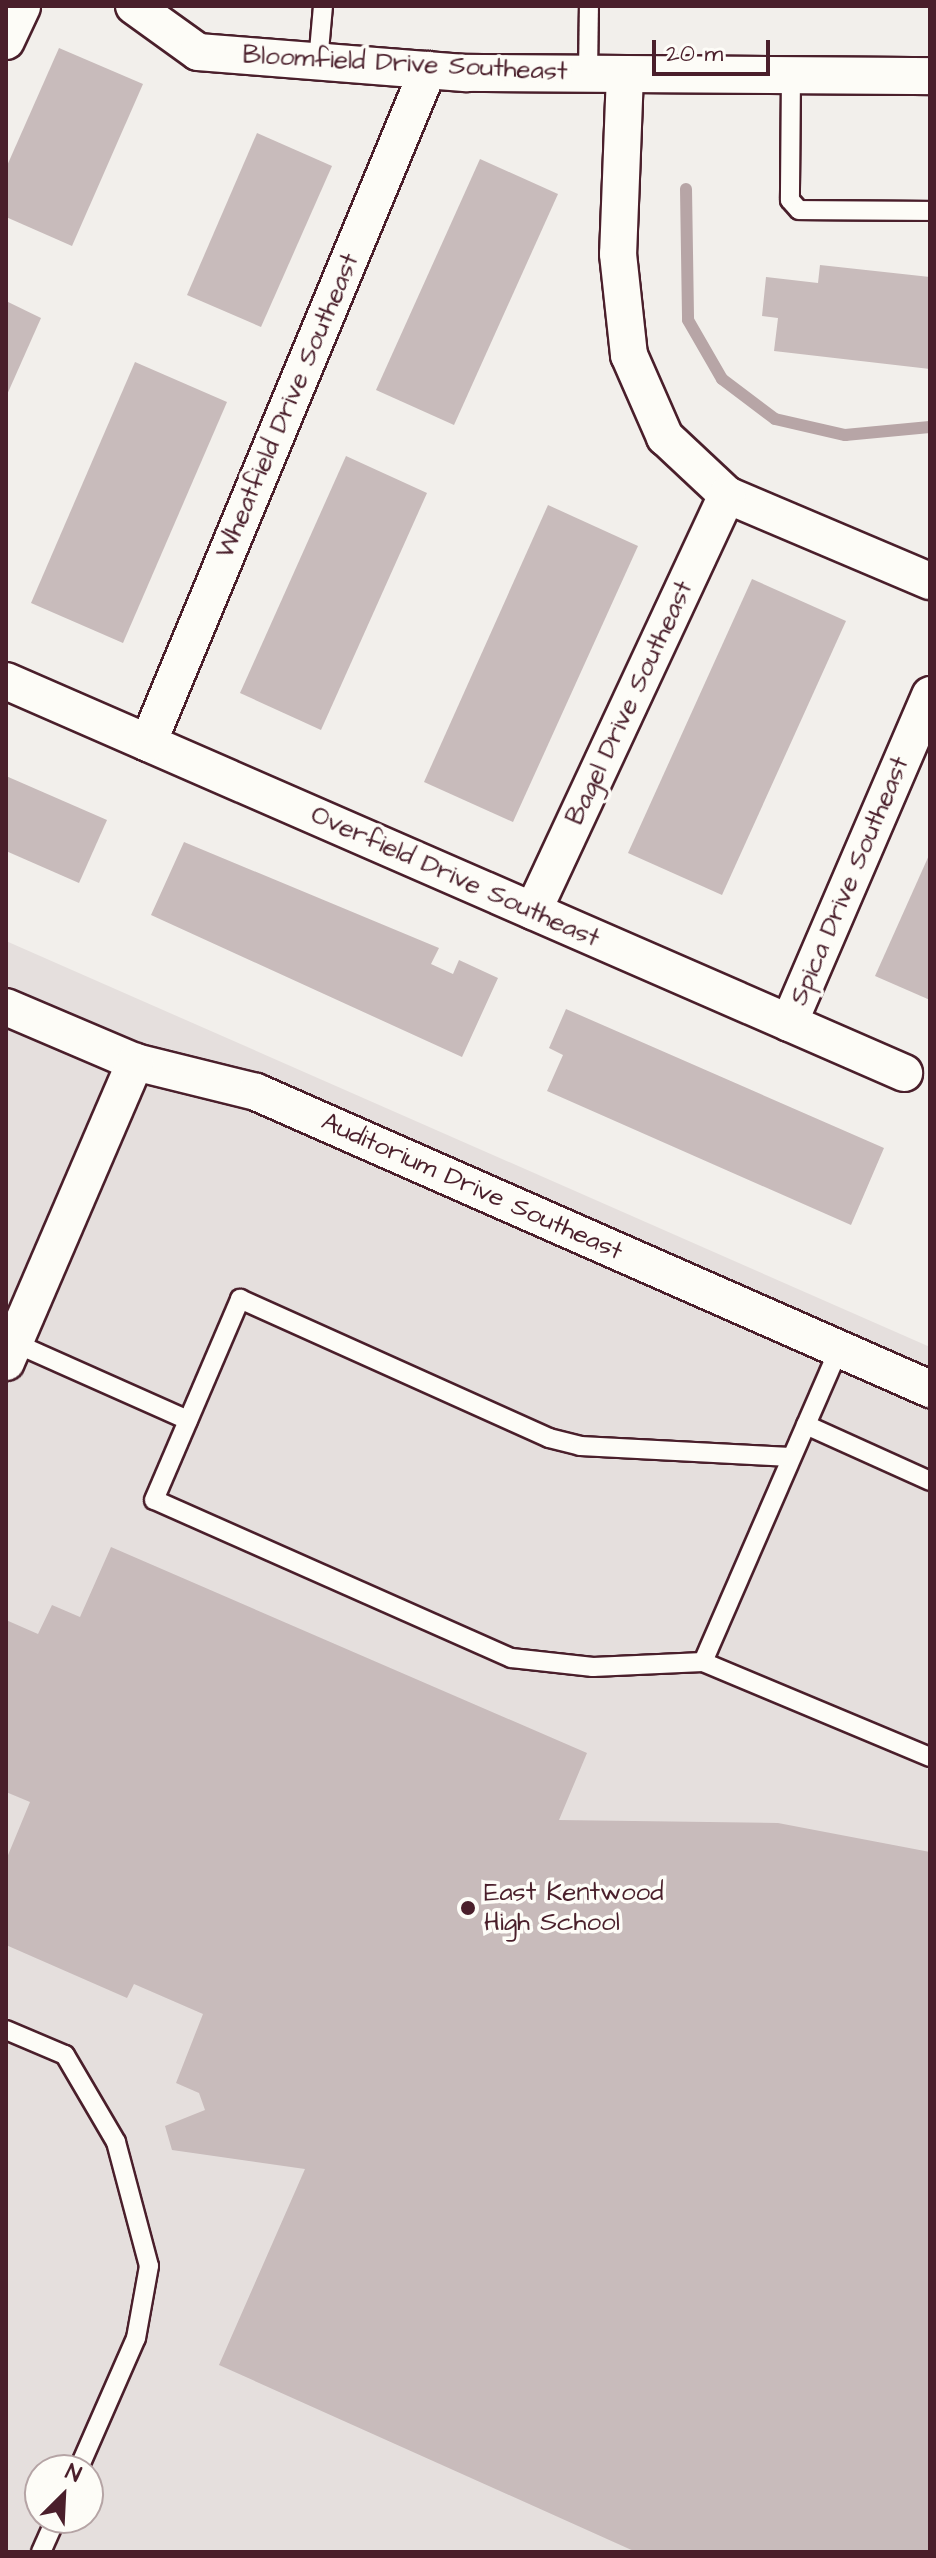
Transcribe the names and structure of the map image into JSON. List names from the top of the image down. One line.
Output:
{"streets":{"street":["Bloomfield Drive Southeast","Wheatfield Drive Southeast","Bagel Drive Southeast","Overfield Drive Southeast","Spica Drive Southeast","Auditorium Drive Southeast"]},"crossings":[["Bloomfield Drive Southeast","Wheatfield Drive Southeast"],["Wheatfield Drive Southeast","Overfield Drive Southeast"],["Bagel Drive Southeast","Overfield Drive Southeast"],["Overfield Drive Southeast","Spica Drive Southeast"]],"places":["East Kentwood High School"],"scale_bar":"20 m","north":"top right"}
